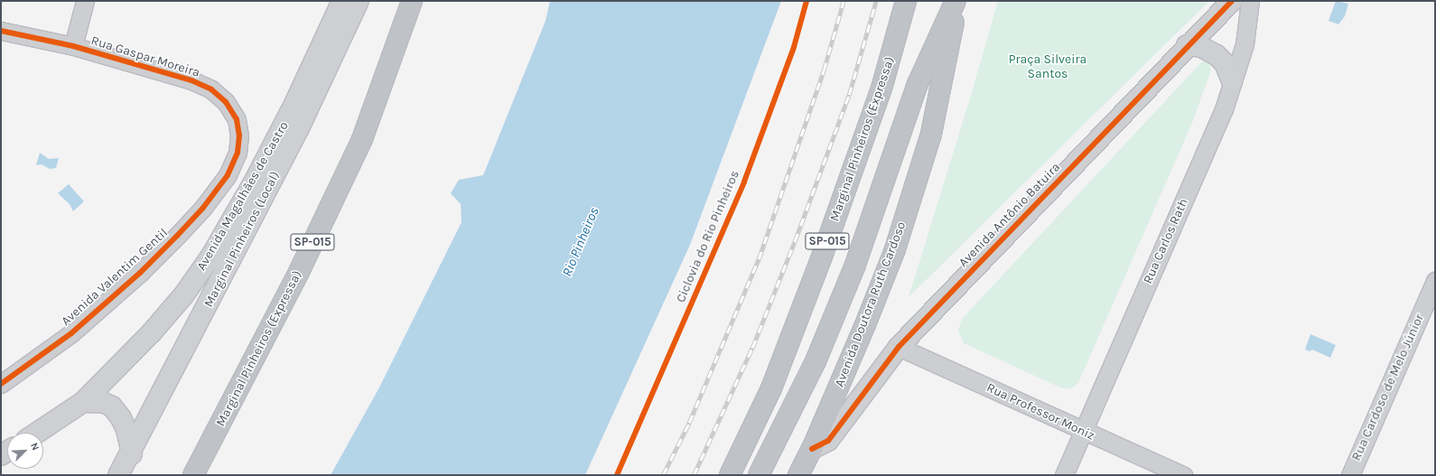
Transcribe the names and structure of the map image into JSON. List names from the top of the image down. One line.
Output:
{"streets":{"highway":["Marginal Pinheiros (Expressa)","SP-015","Avenida Doutora Ruth Cardoso"],"main road":["Avenida Magalhães de Castro","Avenida Antônio Batuira","Marginal Pinheiros (Local)"],"street":["Rua Gaspar Moreira","Rua Carlos Rath","Avenida Valentim Gentil","Rua Cardoso de Melo Júnior","Rua Professor Moniz"],"cycle path":["Ciclovia do Rio Pinheiros"]},"crossings":[["Rua Gaspar Moreira","Avenida Valentim Gentil"],["Avenida Antônio Batuira","Avenida Doutora Ruth Cardoso"],["Avenida Antônio Batuira","Rua Professor Moniz"],["Rua Carlos Rath","Rua Professor Moniz"]],"water":["Rio Pinheiros"],"parks":["Praça Silveira Santos"],"north":"top right"}
